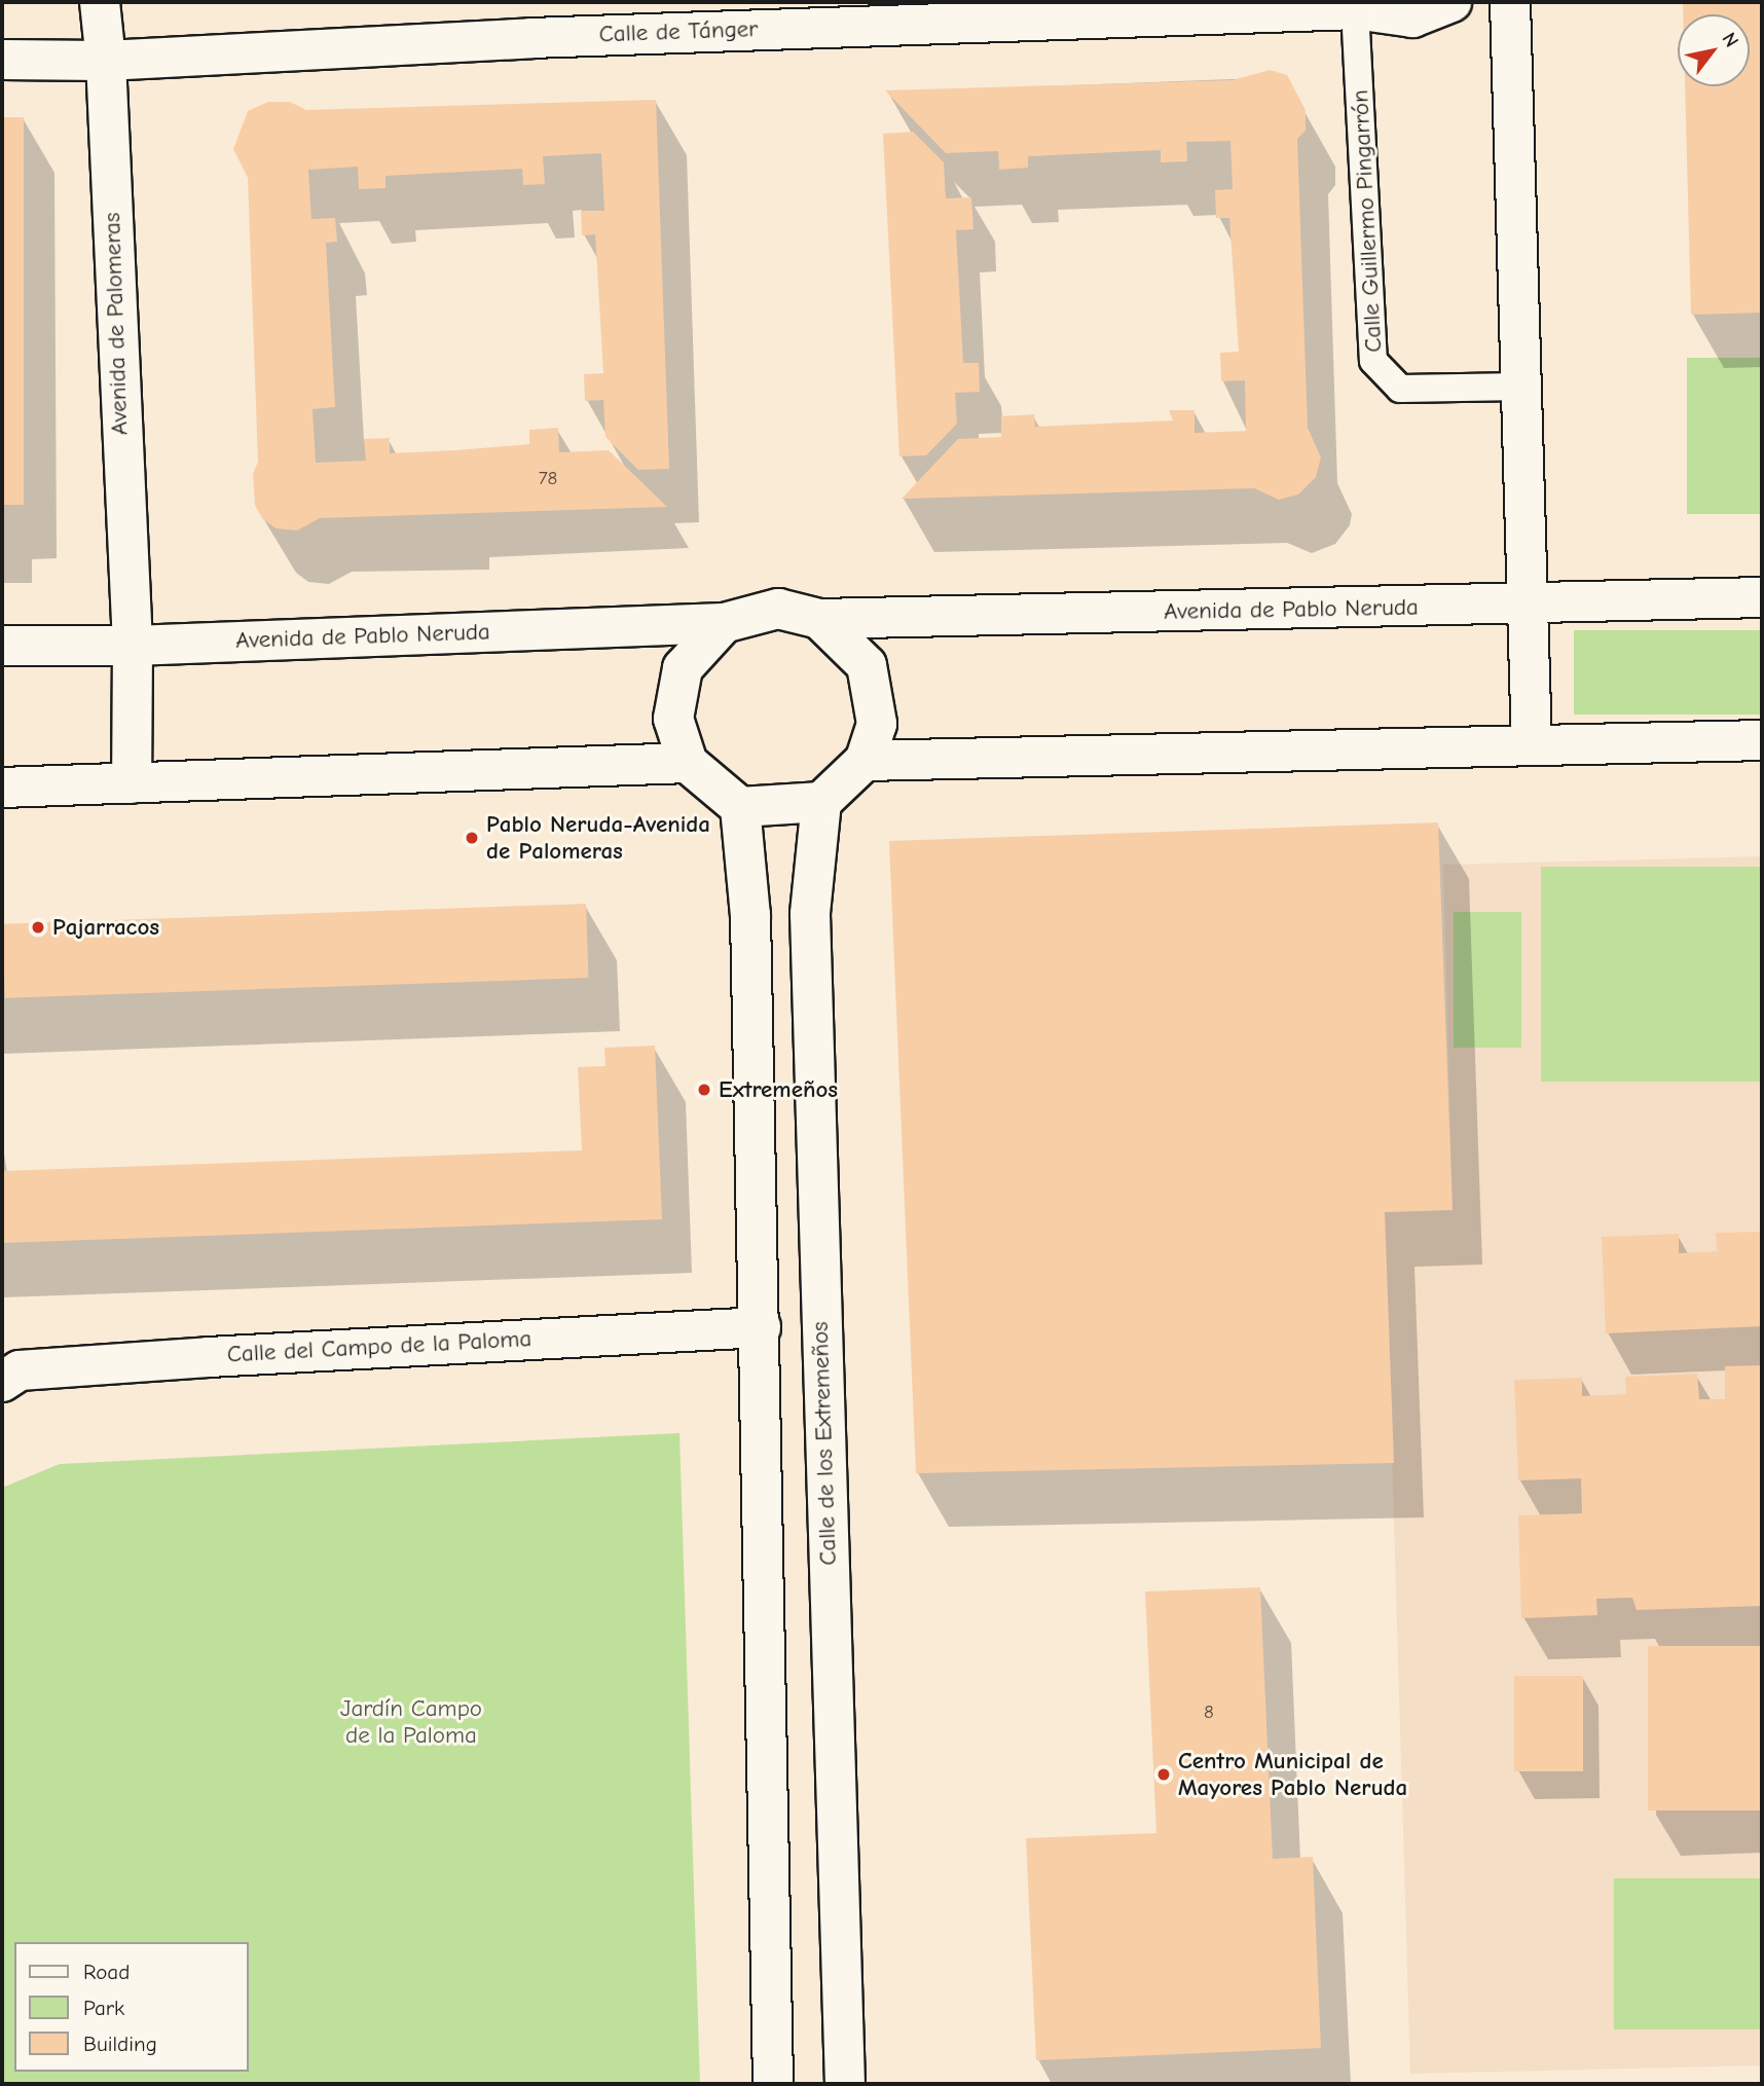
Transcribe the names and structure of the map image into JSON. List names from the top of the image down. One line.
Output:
{"streets":{"street":["Calle de Tánger","Avenida de Palomeras","Avenida de Pablo Neruda","Calle del Campo de la Paloma","Calle de los Extremeños"],"lane":["Calle Guillermo Pingarrón"]},"crossings":[["Calle de Tánger","Calle Guillermo Pingarrón"],["Calle de Tánger","Avenida de Palomeras"],["Avenida de Palomeras","Avenida de Pablo Neruda"],["Avenida de Pablo Neruda","Calle de los Extremeños"]],"parks":["Jardín Campo de la Paloma"],"places":["Pablo Neruda-Avenida de Palomeras","Pajarracos","Extremeños","Centro Municipal de Mayores Pablo Neruda"],"house_numbers":["78","8"],"legend":["Road","Park","Building"],"north":"top right"}
